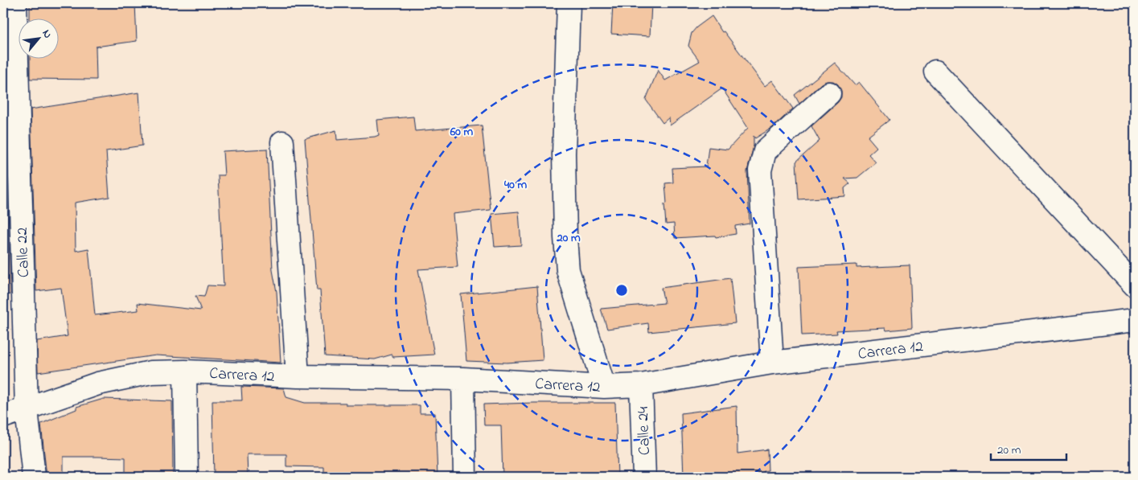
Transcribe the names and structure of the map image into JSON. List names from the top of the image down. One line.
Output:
{"streets":{"street":["Calle 22","Carrera 12","Calle 24"]},"crossings":[["Calle 22","Carrera 12"],["Carrera 12","Calle 24"]],"scale_bar":"20 m","north":"top right","rings":["60 m","40 m","20 m"]}
